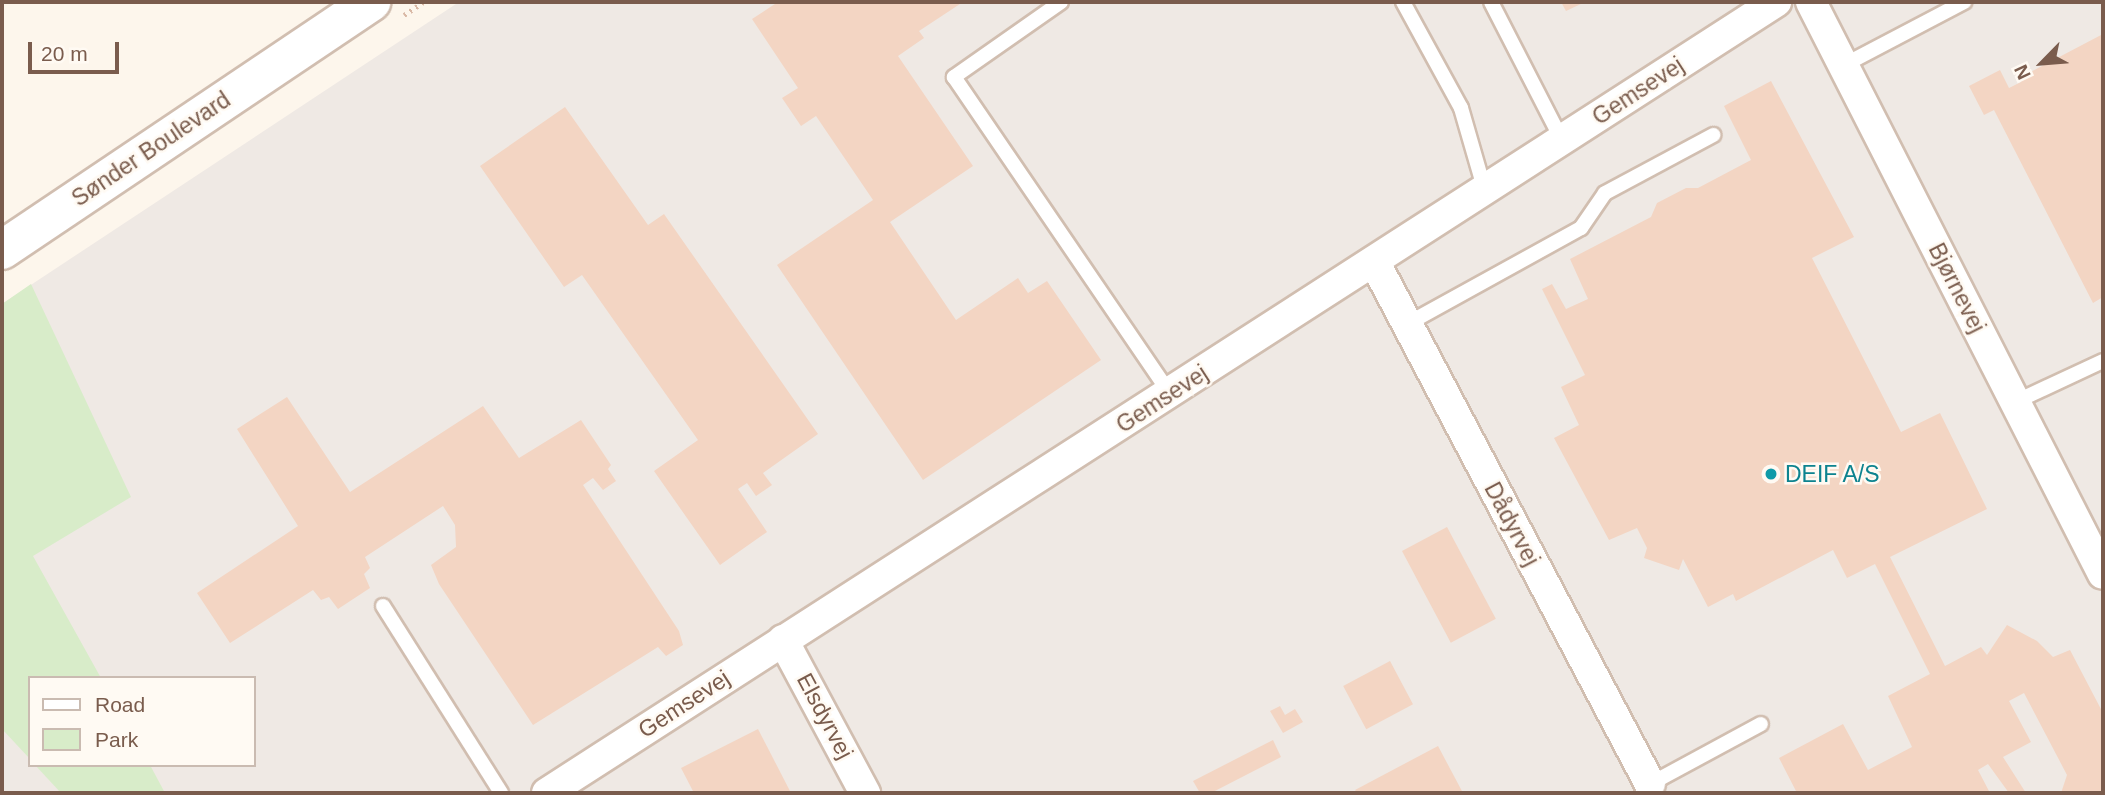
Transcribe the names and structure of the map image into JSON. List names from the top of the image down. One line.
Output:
{"streets":{"main road":["Sønder Boulevard"],"street":["Gemsevej","Bjørnevej","Dådyrvej","Elsdyrvej"]},"crossings":[["Gemsevej","Dådyrvej"],["Gemsevej","Elsdyrvej"]],"places":["DEIF A/S"],"legend":["Road","Park"],"scale_bar":"20 m","north":"bottom left"}
